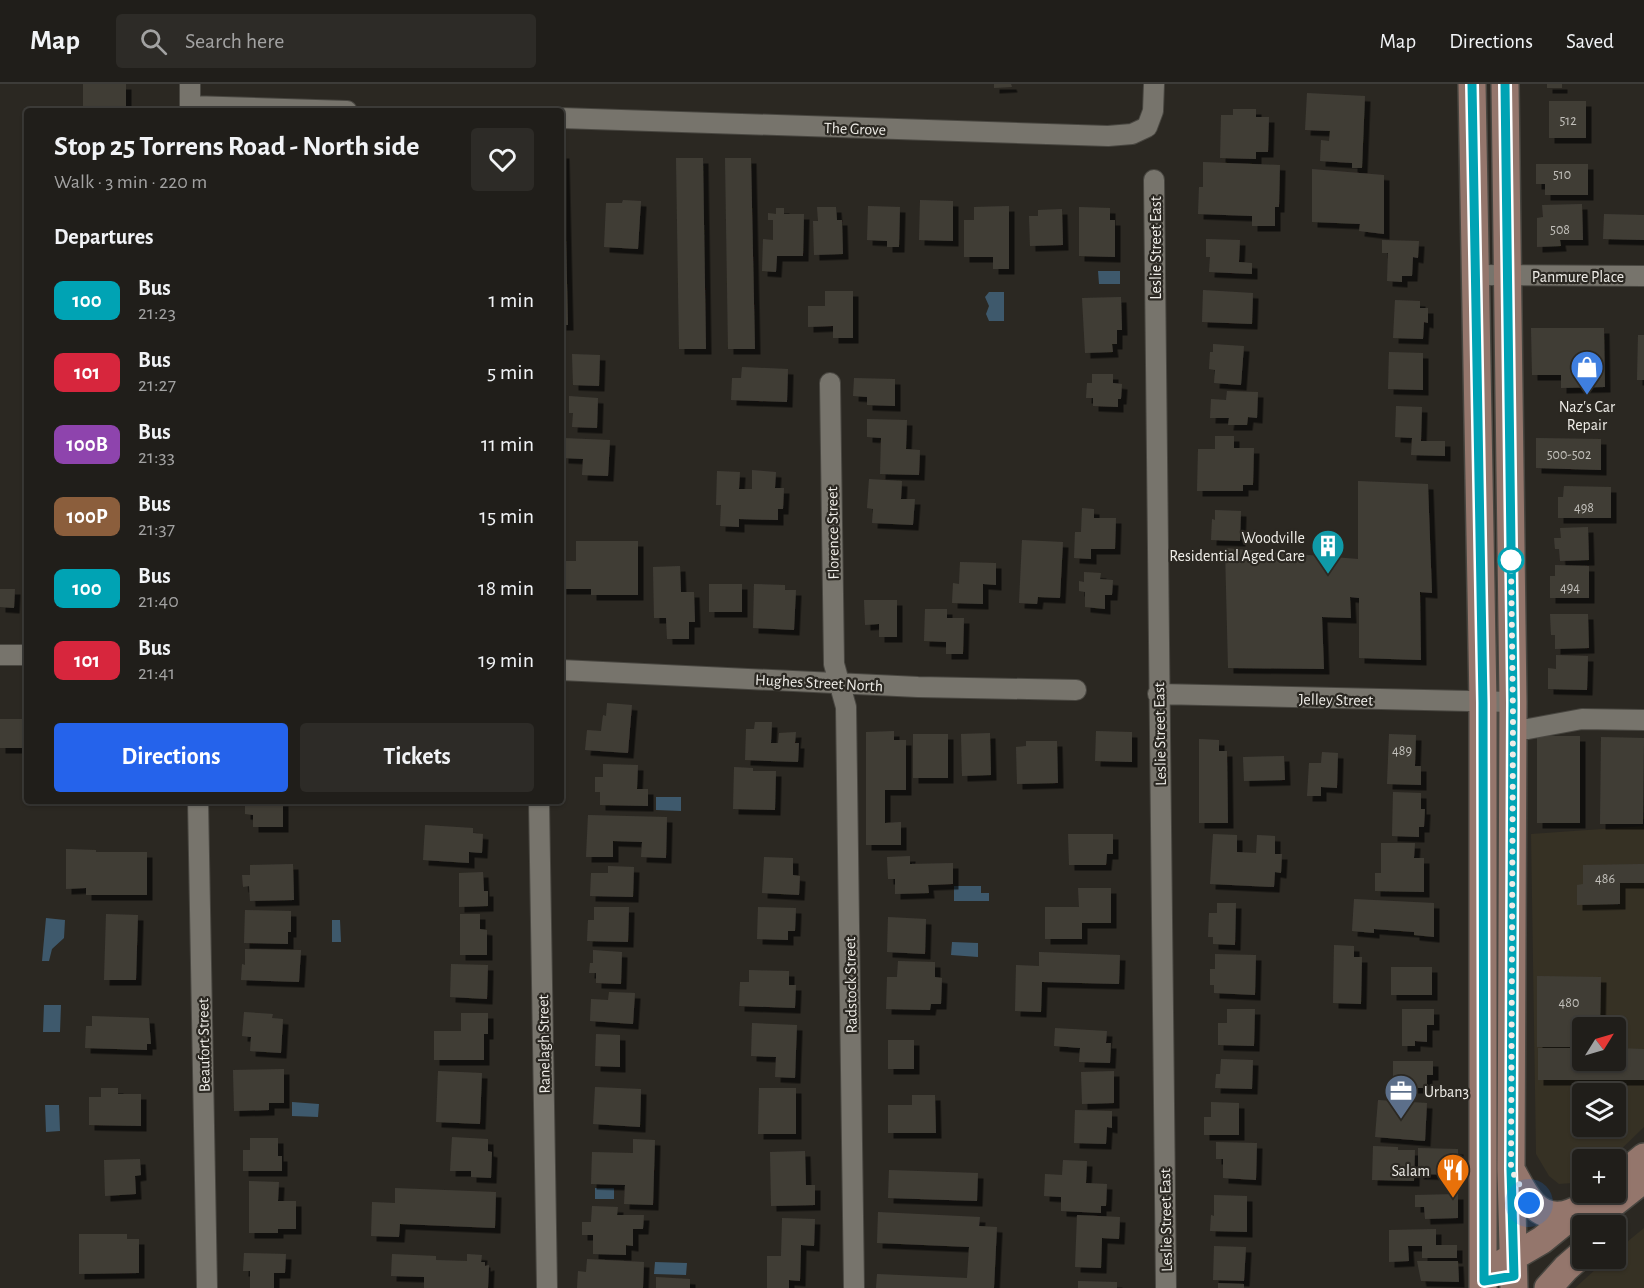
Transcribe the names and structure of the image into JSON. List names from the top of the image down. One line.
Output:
{"streets":{"street":["The Grove","Leslie Street East","Panmure Place","Florence Street","Hughes Street North","Jelley Street","Radstock Street","Ranelagh Street","Beaufort Street"]},"crossings":[["Leslie Street East","Jelley Street"],["Florence Street","Hughes Street North"],["Florence Street","Radstock Street"],["Hughes Street North","Radstock Street"]],"places":{"shop":["Naz's Car Repair"],"building":["Woodville Residential Aged Care"],"office":["Urban3"],"restaurant":["Salam"]},"lines":["bus line 100"],"house_numbers":["512","510","508","500-502","498","494","489","486","480"],"north":"top right","page":{"header":"Map","search":"Search here","nav":["Map","Directions","Saved"],"heading":[["Stop 25 Torrens Road - North side","Walk · 3 min · 220 m"],"Departures"],"list":[{"mark":"100","name":"Bus","note":"21:23","value":"1 min"},{"mark":"101","name":"Bus","note":"21:27","value":"5 min"},{"mark":"100B","name":"Bus","note":"21:33","value":"11 min"},{"mark":"100P","name":"Bus","note":"21:37","value":"15 min"},{"mark":"100","name":"Bus","note":"21:40","value":"18 min"},{"mark":"101","name":"Bus","note":"21:41","value":"19 min"}],"buttons":["Directions","Tickets"],"map_buttons":["+","−"]}}
